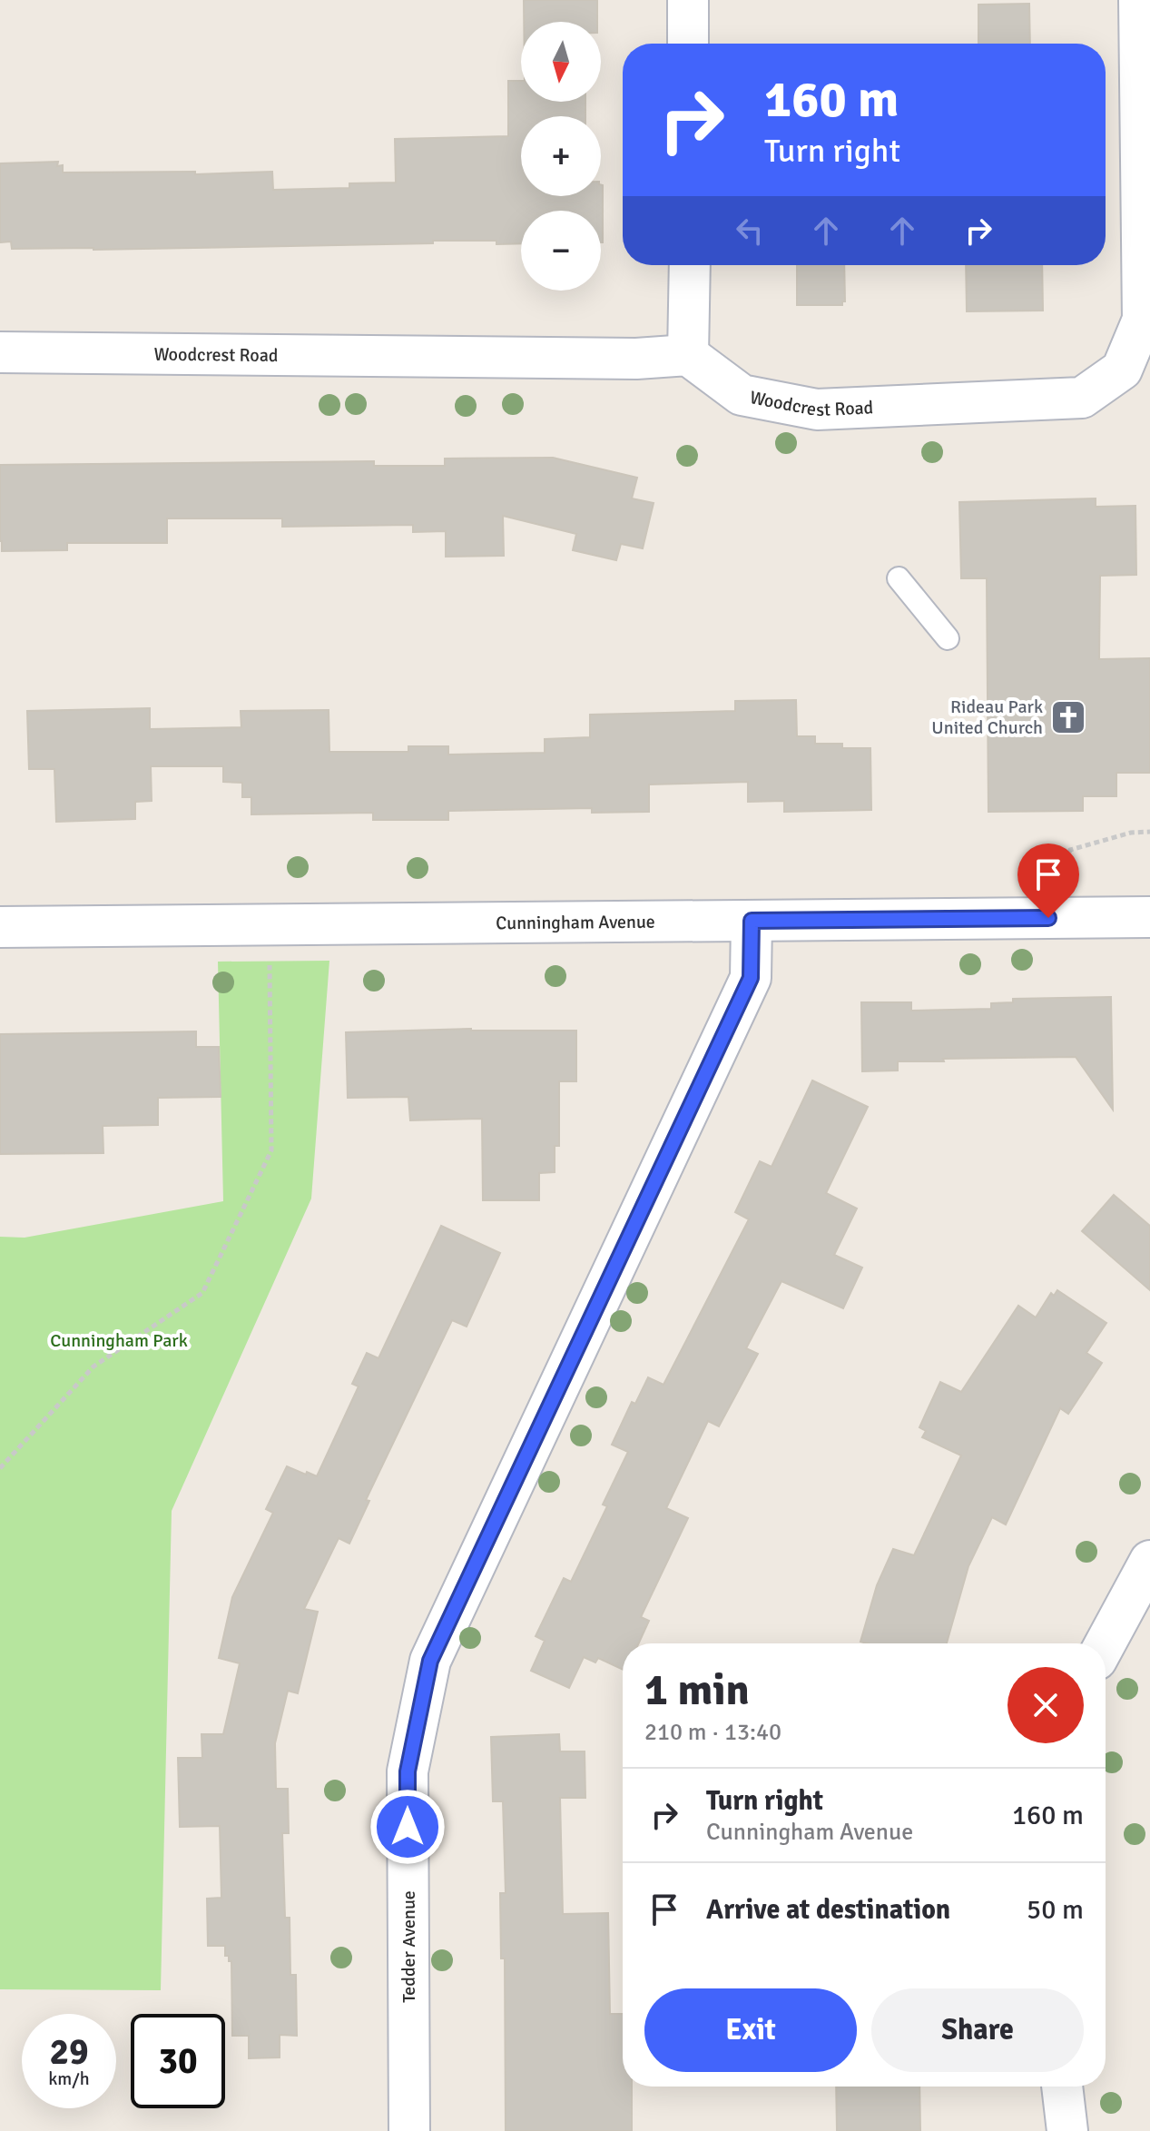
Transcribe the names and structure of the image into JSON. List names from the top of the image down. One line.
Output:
{"streets":{"street":["Woodcrest Road","Cunningham Avenue","Tedder Avenue"]},"crossings":[["Cunningham Avenue","Tedder Avenue"]],"parks":["Cunningham Park"],"places":{"church":["Rideau Park United Church"]},"north":"bottom","page":{"map_buttons":["+","−"],"turn":["160 m","Turn right"],"heading":["1 min","210 m · 13:40"],"list":[{"name":"Turn right","note":"Cunningham Avenue","value":"160 m"},{"name":"Arrive at destination","value":"50 m"}],"buttons":["Exit","Share"],"speed":"29 km/h","limit":"30"}}
